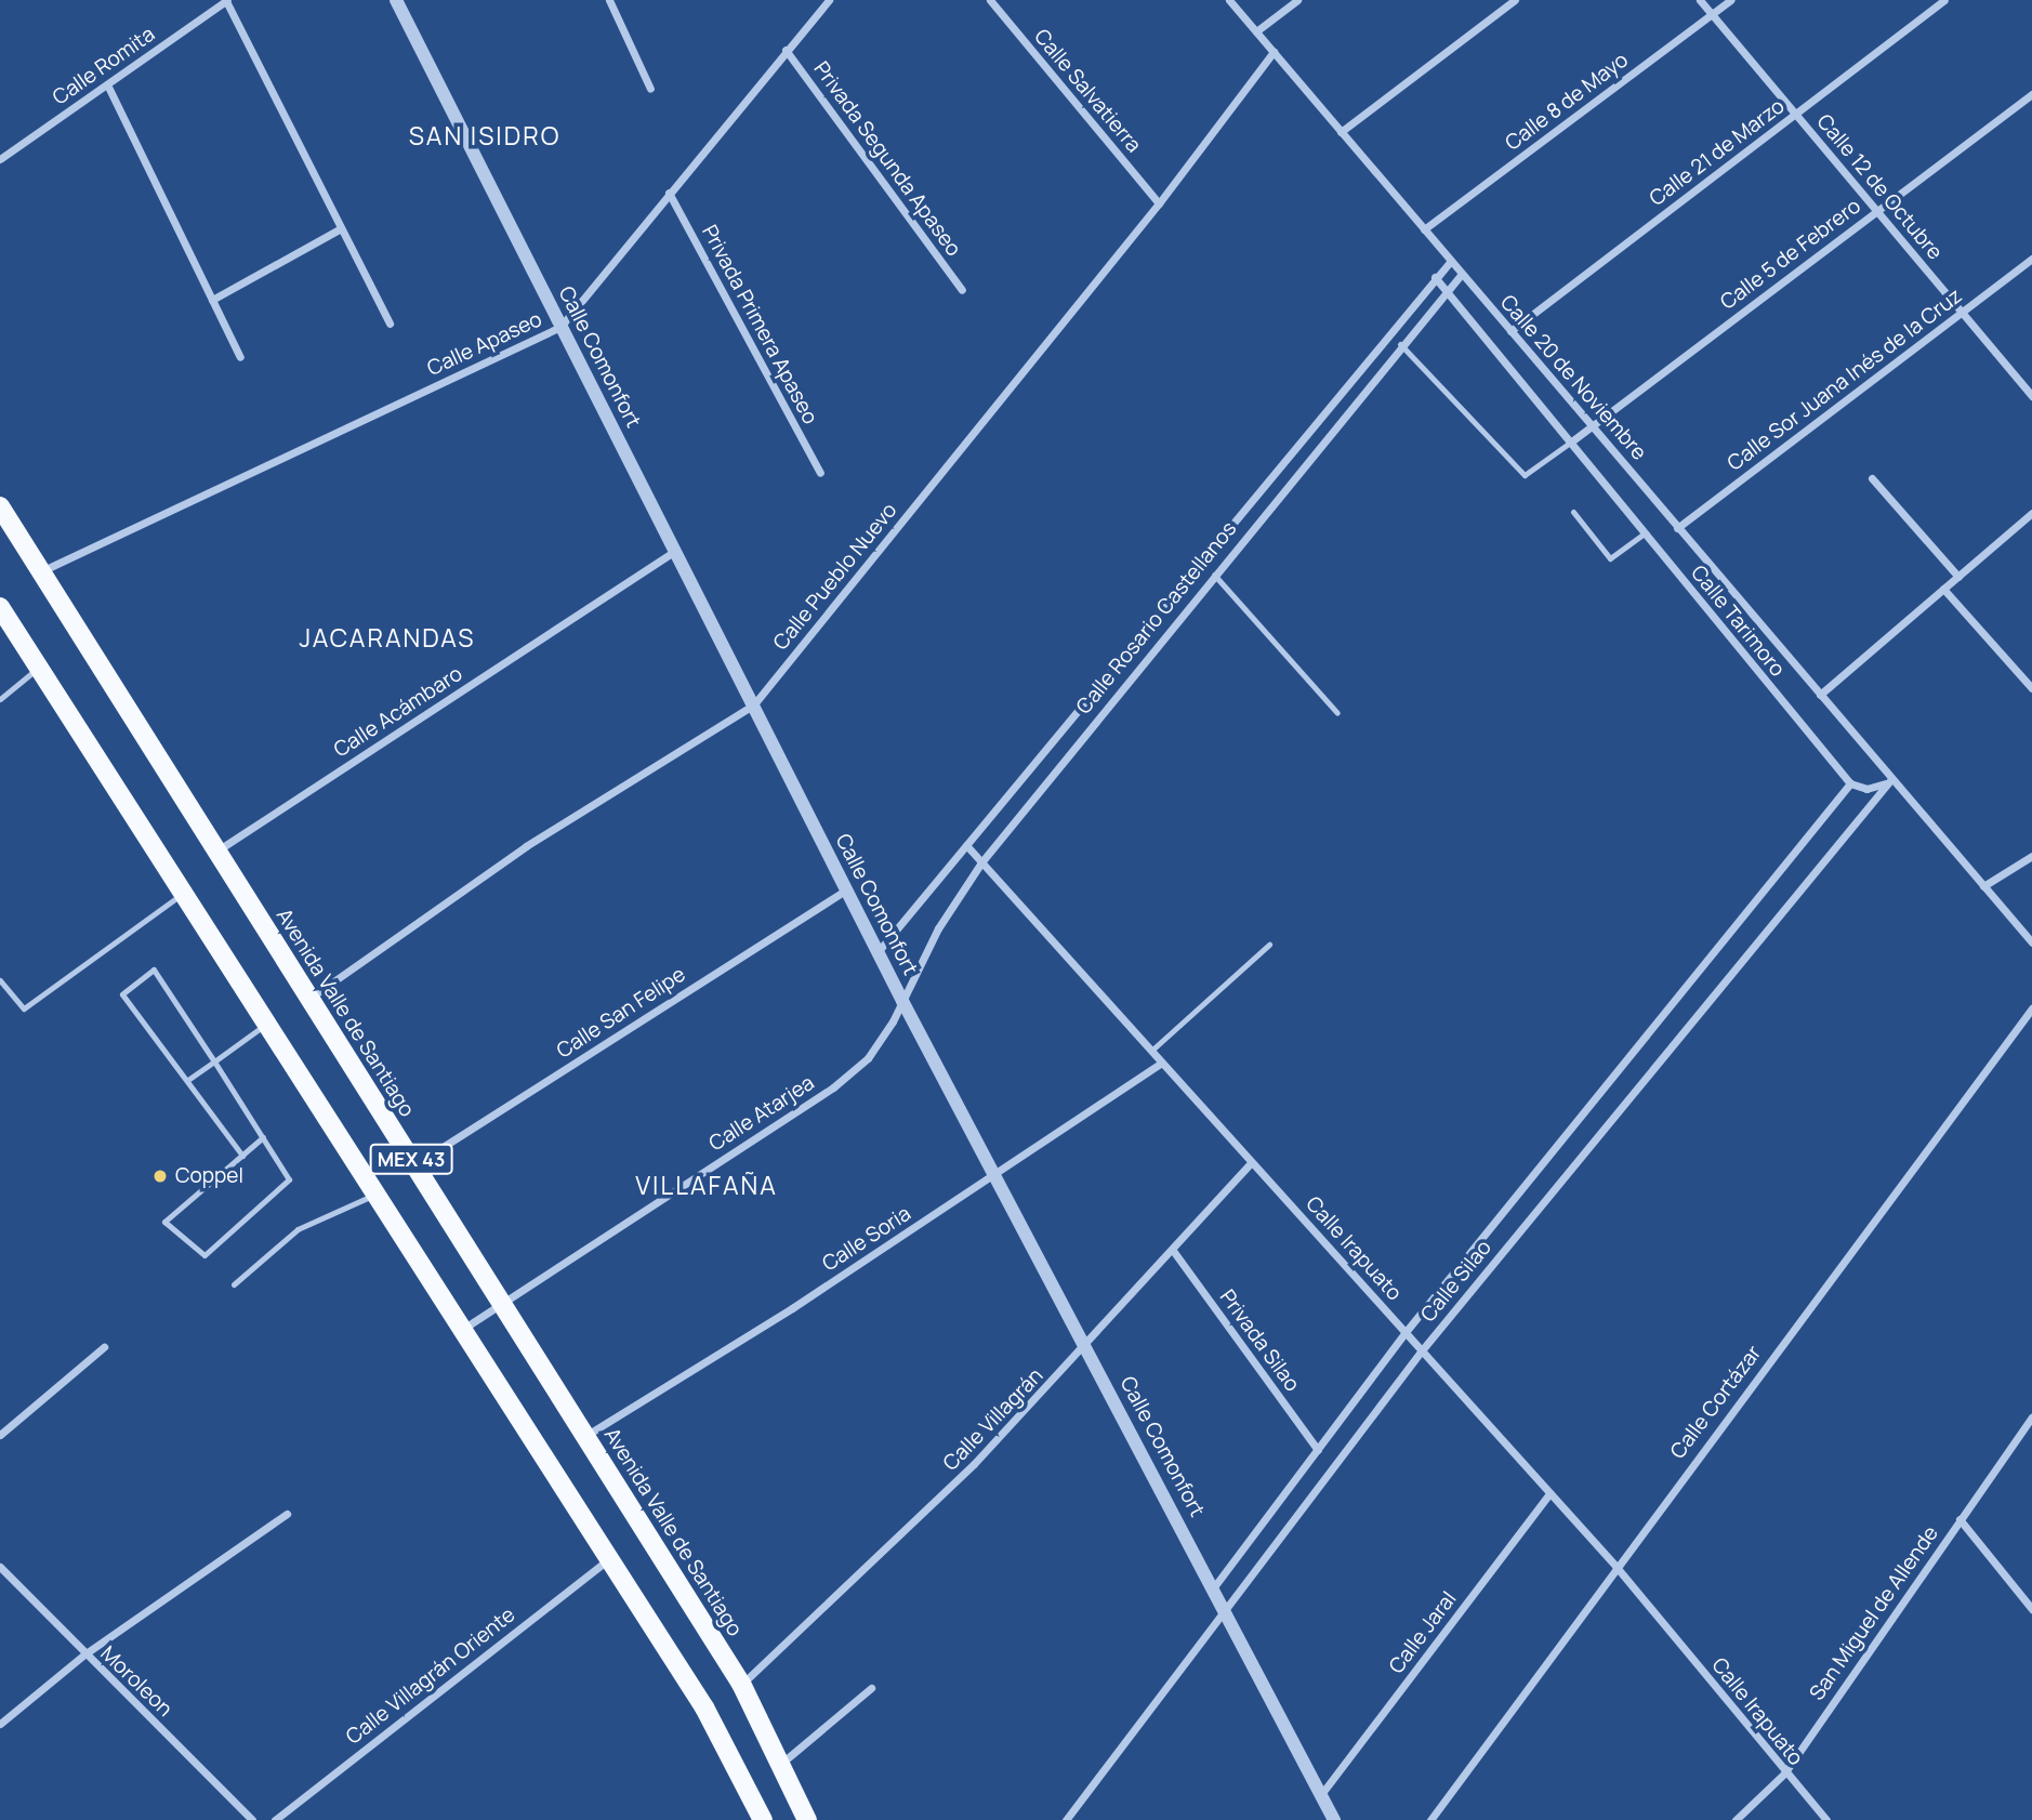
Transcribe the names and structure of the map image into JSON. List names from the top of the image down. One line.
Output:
{"streets":{"main road":["Avenida Valle de Santiago","MEX 43"],"street":["Calle Romita","Calle Salvatierra","Calle 8 de Mayo","Calle 21 de Marzo","Privada Segunda Apaseo","Calle 12 de Octubre","Calle 5 de Febrero","Privada Primera Apaseo","Calle Apaseo","Calle Comonfort","Calle 20 de Noviembre","Calle Sor Juana Inés de la Cruz","Calle Pueblo Nuevo","Calle Rosario Castellanos","Calle Tarimoro","Calle Acámbaro","Calle San Felipe","Calle Atarjea","Calle Soria","Calle Irapuato","Calle Silao","Privada Silao","Calle Cortázar","Calle Villagrán","San Miguel de Allende","Calle Jaral","Calle Villagrán Oriente","Moroleon"]},"crossings":[["Calle Salvatierra","Calle Pueblo Nuevo"],["Calle 8 de Mayo","Calle 12 de Octubre"],["Calle 8 de Mayo","Calle 20 de Noviembre"],["Calle 21 de Marzo","Calle 12 de Octubre"],["Calle 21 de Marzo","Calle 20 de Noviembre"],["Privada Segunda Apaseo","Calle Apaseo"],["Calle 12 de Octubre","Calle 5 de Febrero"],["Calle 12 de Octubre","Calle Sor Juana Inés de la Cruz"],["Calle 5 de Febrero","Calle 20 de Noviembre"],["Calle 5 de Febrero","Calle Tarimoro"],["Privada Primera Apaseo","Calle Apaseo"],["Calle Apaseo","Calle Comonfort"],["Calle Apaseo","Avenida Valle de Santiago"],["Calle Comonfort","Calle Pueblo Nuevo"],["Calle Comonfort","Calle Rosario Castellanos"],["Calle Comonfort","Calle Acámbaro"],["Calle Comonfort","Calle San Felipe"],["Calle Comonfort","Calle Atarjea"],["Calle Comonfort","Calle Soria"],["Calle Comonfort","Calle Silao"],["Calle Comonfort","Calle Villagrán"],["Calle Comonfort","Calle Jaral"],["Calle 20 de Noviembre","Calle Sor Juana Inés de la Cruz"],["Calle 20 de Noviembre","Calle Pueblo Nuevo"],["Calle 20 de Noviembre","Calle Rosario Castellanos"],["Calle 20 de Noviembre","Calle Silao"],["Calle Pueblo Nuevo","Avenida Valle de Santiago"],["Calle Rosario Castellanos","Calle Tarimoro"],["Calle Rosario Castellanos","Calle Atarjea"],["Calle Rosario Castellanos","Calle Irapuato"],["Calle Tarimoro","Calle Silao"],["Calle Acámbaro","Avenida Valle de Santiago"],["Avenida Valle de Santiago","Calle San Felipe"],["Avenida Valle de Santiago","Calle Atarjea"],["Avenida Valle de Santiago","Calle Soria"],["Avenida Valle de Santiago","Calle Villagrán"],["Calle Atarjea","MEX 43"],["MEX 43","Calle Villagrán Oriente"],["Calle Soria","Calle Irapuato"],["Calle Irapuato","Calle Silao"],["Calle Irapuato","Calle Cortázar"],["Calle Irapuato","Calle Villagrán"],["Calle Irapuato","San Miguel de Allende"],["Calle Irapuato","Calle Jaral"],["Calle Silao","Privada Silao"],["Privada Silao","Calle Villagrán"]],"districts":["SAN ISIDRO","JACARANDAS","VILLAFAÑA"],"places":["Coppel"]}
